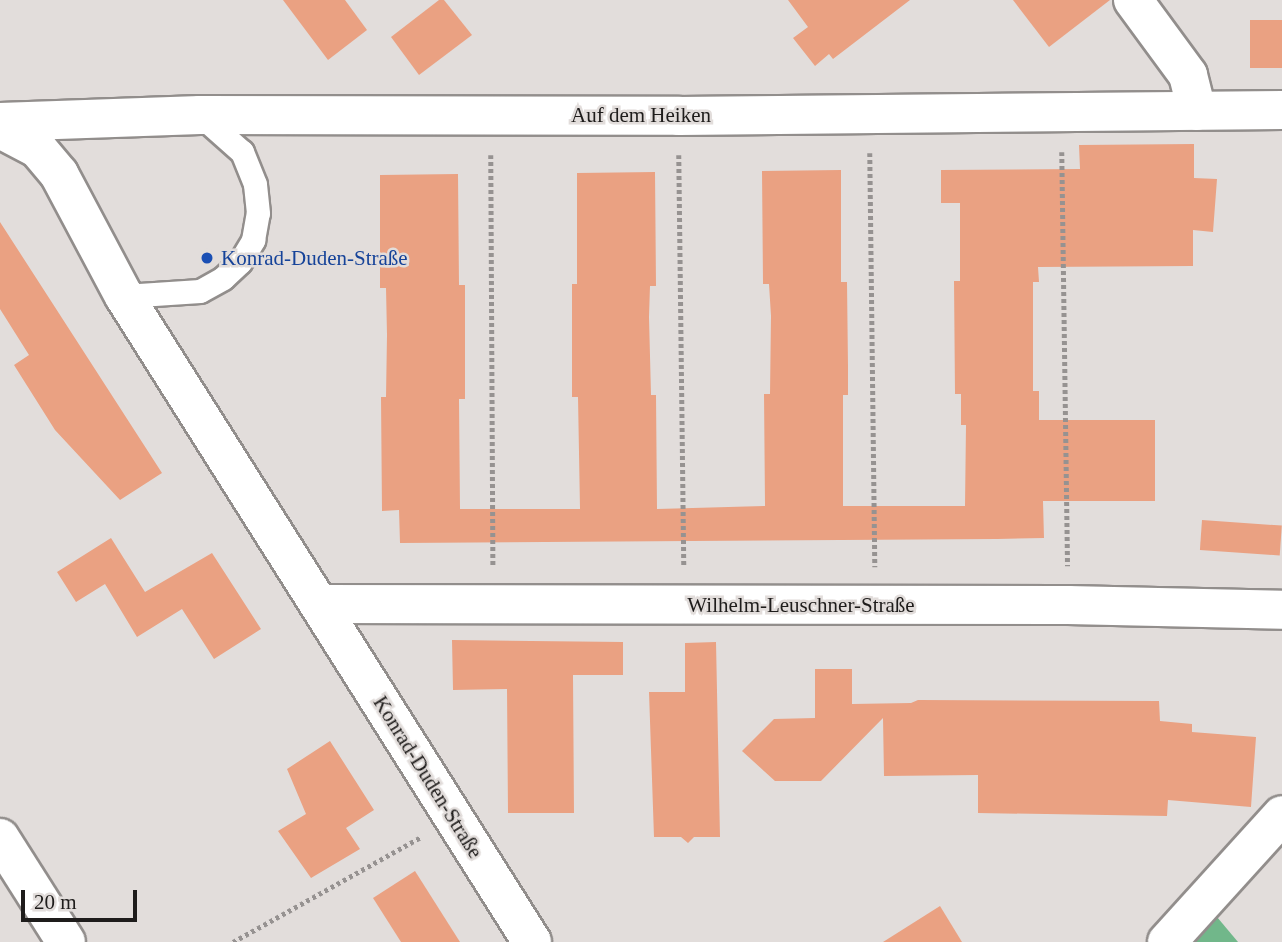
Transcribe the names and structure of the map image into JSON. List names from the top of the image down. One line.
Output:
{"streets":{"street":["Auf dem Heiken","Wilhelm-Leuschner-Straße","Konrad-Duden-Straße"]},"crossings":[["Wilhelm-Leuschner-Straße","Konrad-Duden-Straße"]],"places":["Konrad-Duden-Straße"],"scale_bar":"20 m"}
